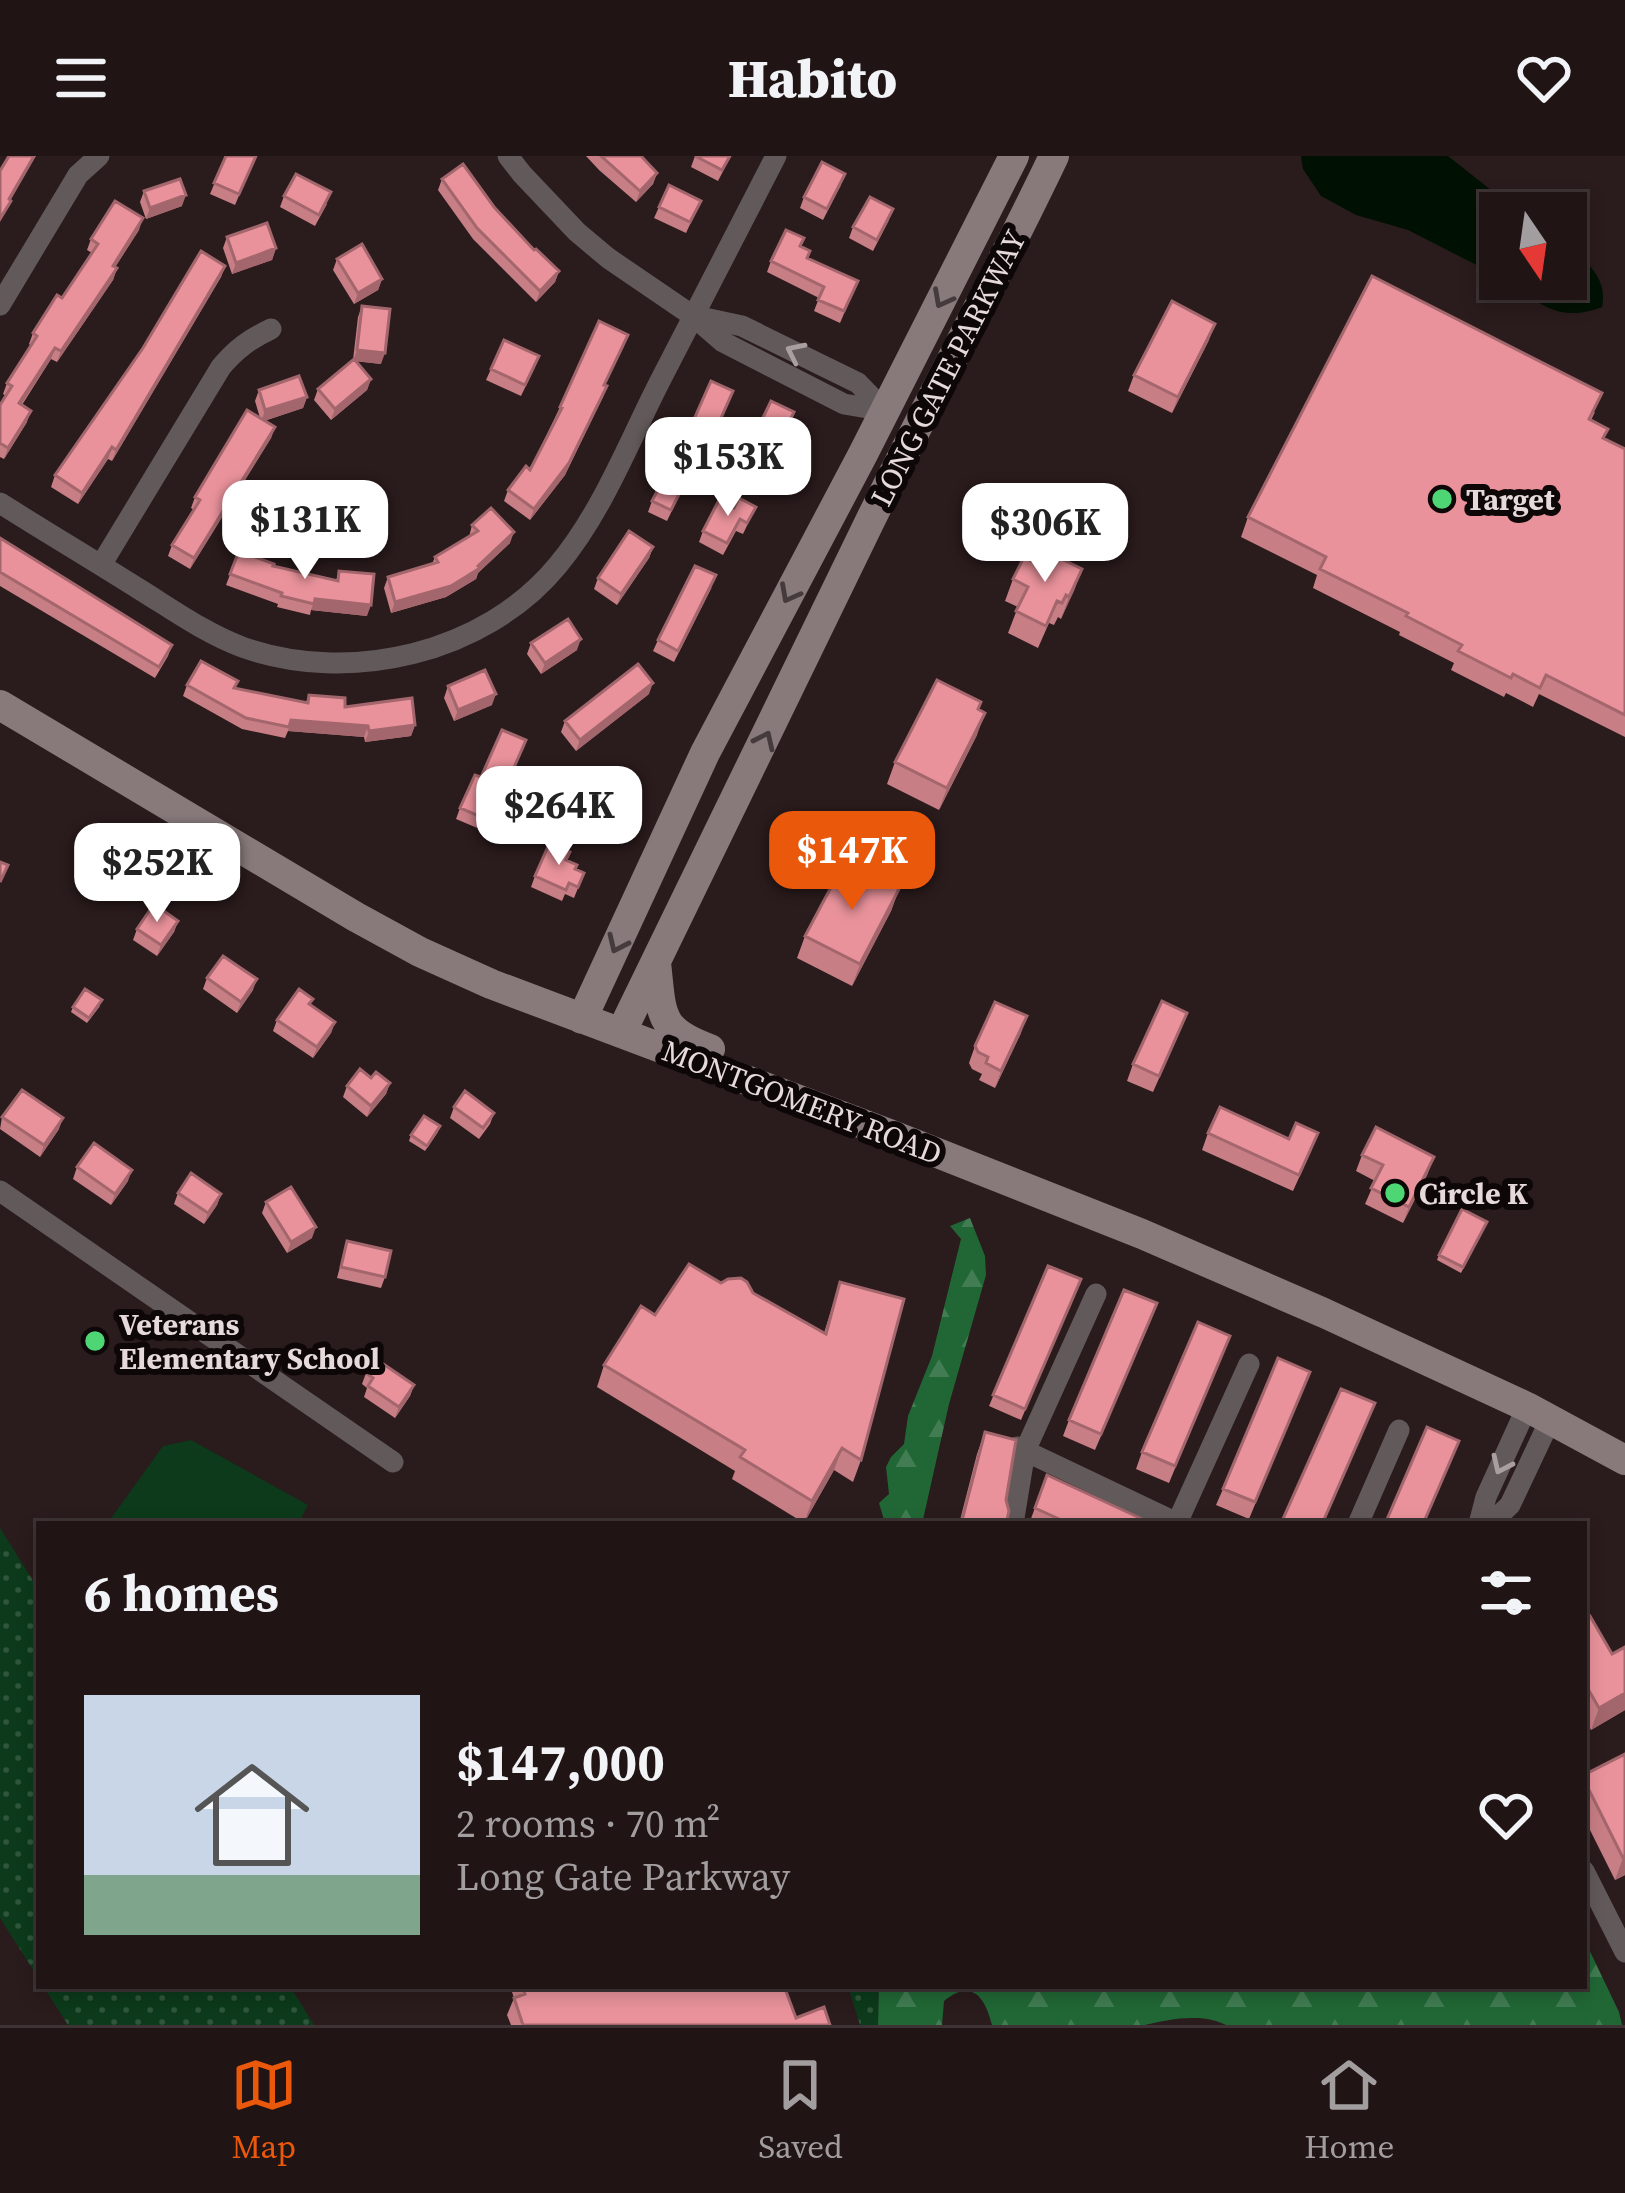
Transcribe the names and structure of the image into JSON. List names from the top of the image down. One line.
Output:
{"streets":{"main road":["LONG GATE PARKWAY","MONTGOMERY ROAD"]},"crossings":[["LONG GATE PARKWAY","MONTGOMERY ROAD"]],"places":["Target","Circle K","Veterans Elementary School"],"north":"bottom","page":{"header":"Habito","price":["$153K","$131K","$306K","$264K","$147K","$252K"],"heading":"6 homes","list":[{"name":"$147,000","note":"2 rooms · 70 m² · Long Gate Parkway"}],"tabs":["Map","Saved","Home"]}}
